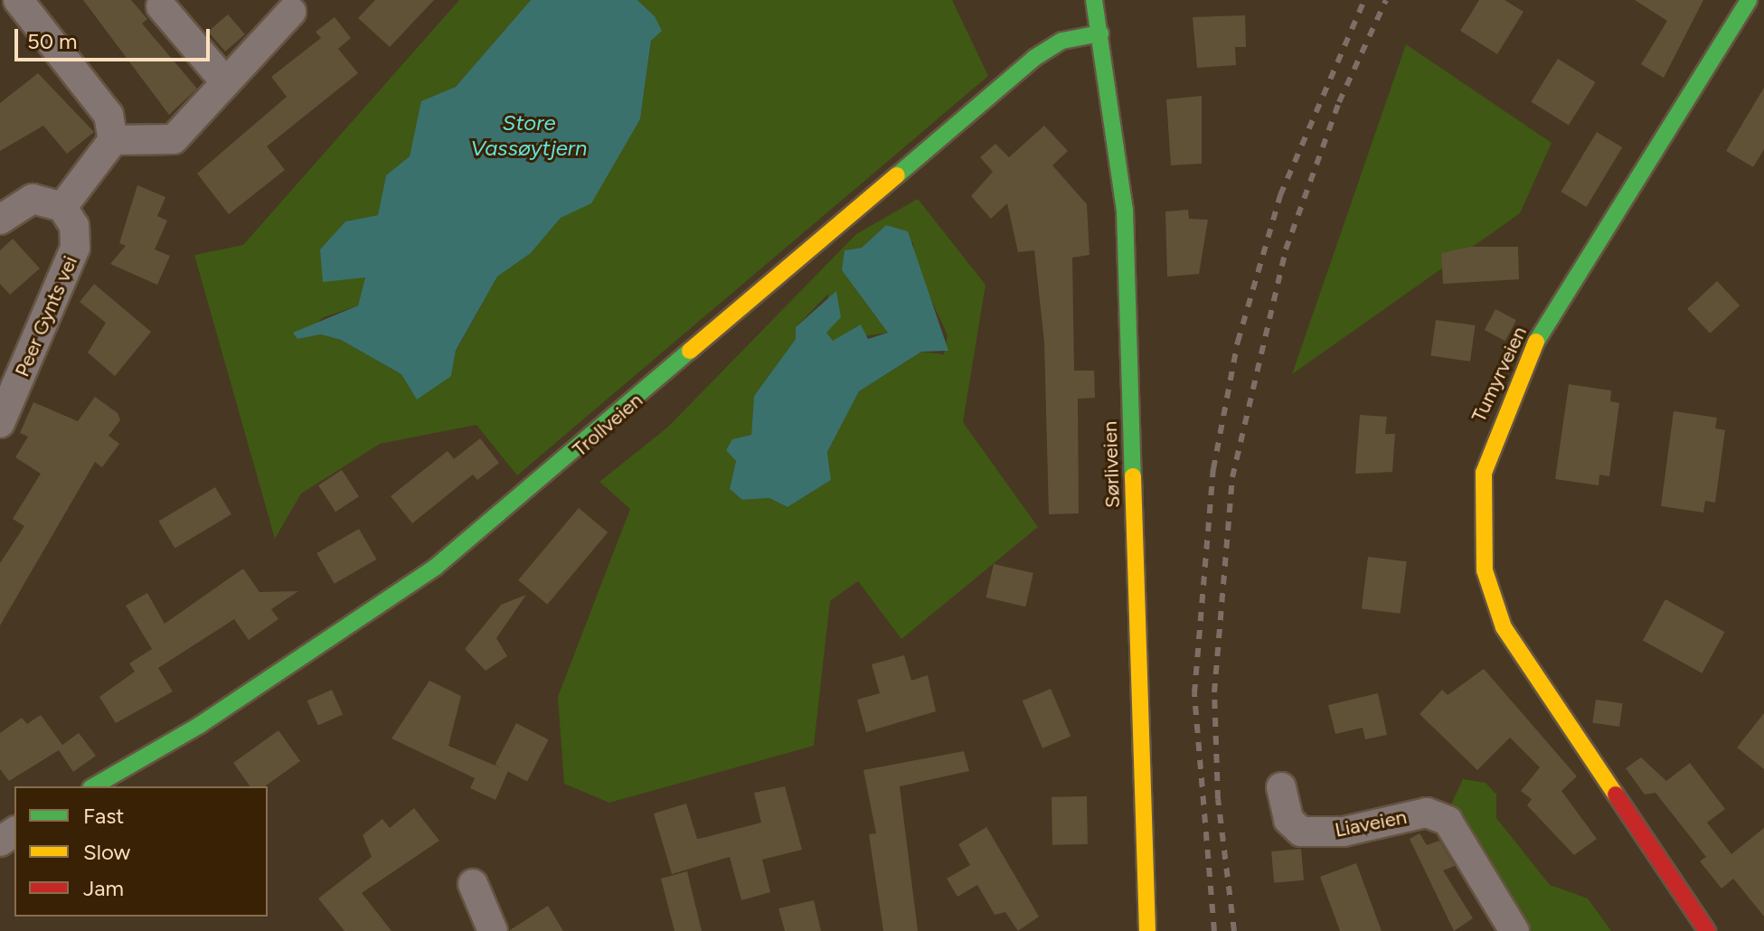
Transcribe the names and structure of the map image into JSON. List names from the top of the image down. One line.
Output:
{"streets":{"street":["Peer Gynts vei","Tumyrveien","Trollveien","Sørliveien","Liaveien"]},"crossings":[["Trollveien","Sørliveien"]],"water":["Store Vassøytjern"],"legend":["Fast","Slow","Jam"],"scale_bar":"50 m"}
